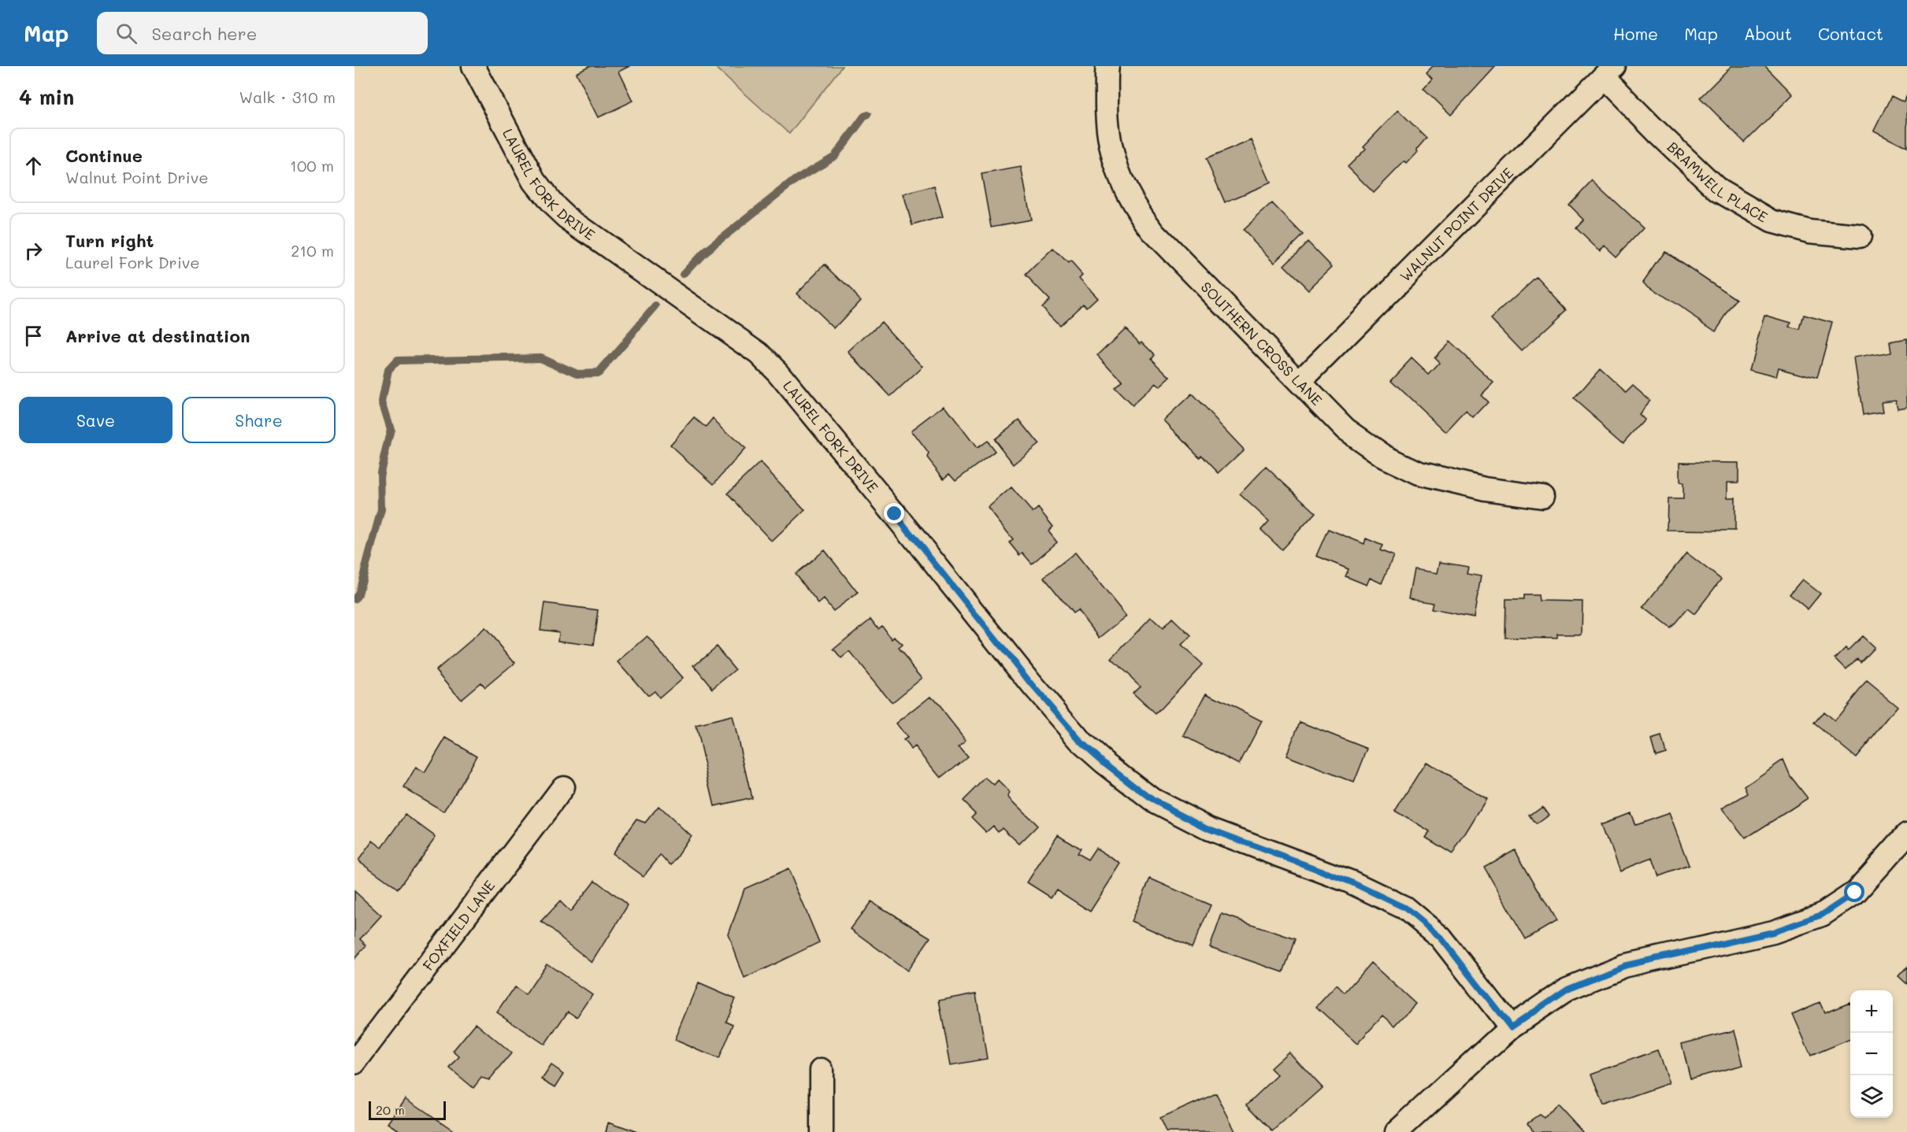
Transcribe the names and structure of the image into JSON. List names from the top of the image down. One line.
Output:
{"streets":{"street":["BRAMWELL PLACE","LAUREL FORK DRIVE","WALNUT POINT DRIVE","SOUTHERN CROSS LANE","FOXFIELD LANE"]},"crossings":[["BRAMWELL PLACE","WALNUT POINT DRIVE"],["WALNUT POINT DRIVE","SOUTHERN CROSS LANE"]],"scale_bar":"20 m","page":{"header":"Map","search":"Search here","nav":["Home","Map","About","Contact"],"heading":["4 min","Walk · 310 m"],"list":[["Continue","Walnut Point Drive","100 m"],["Turn right","Laurel Fork Drive","210 m"],"Arrive at destination"],"buttons":["Save","Share"],"map_buttons":["+","−"],"scale":"20 m"}}
